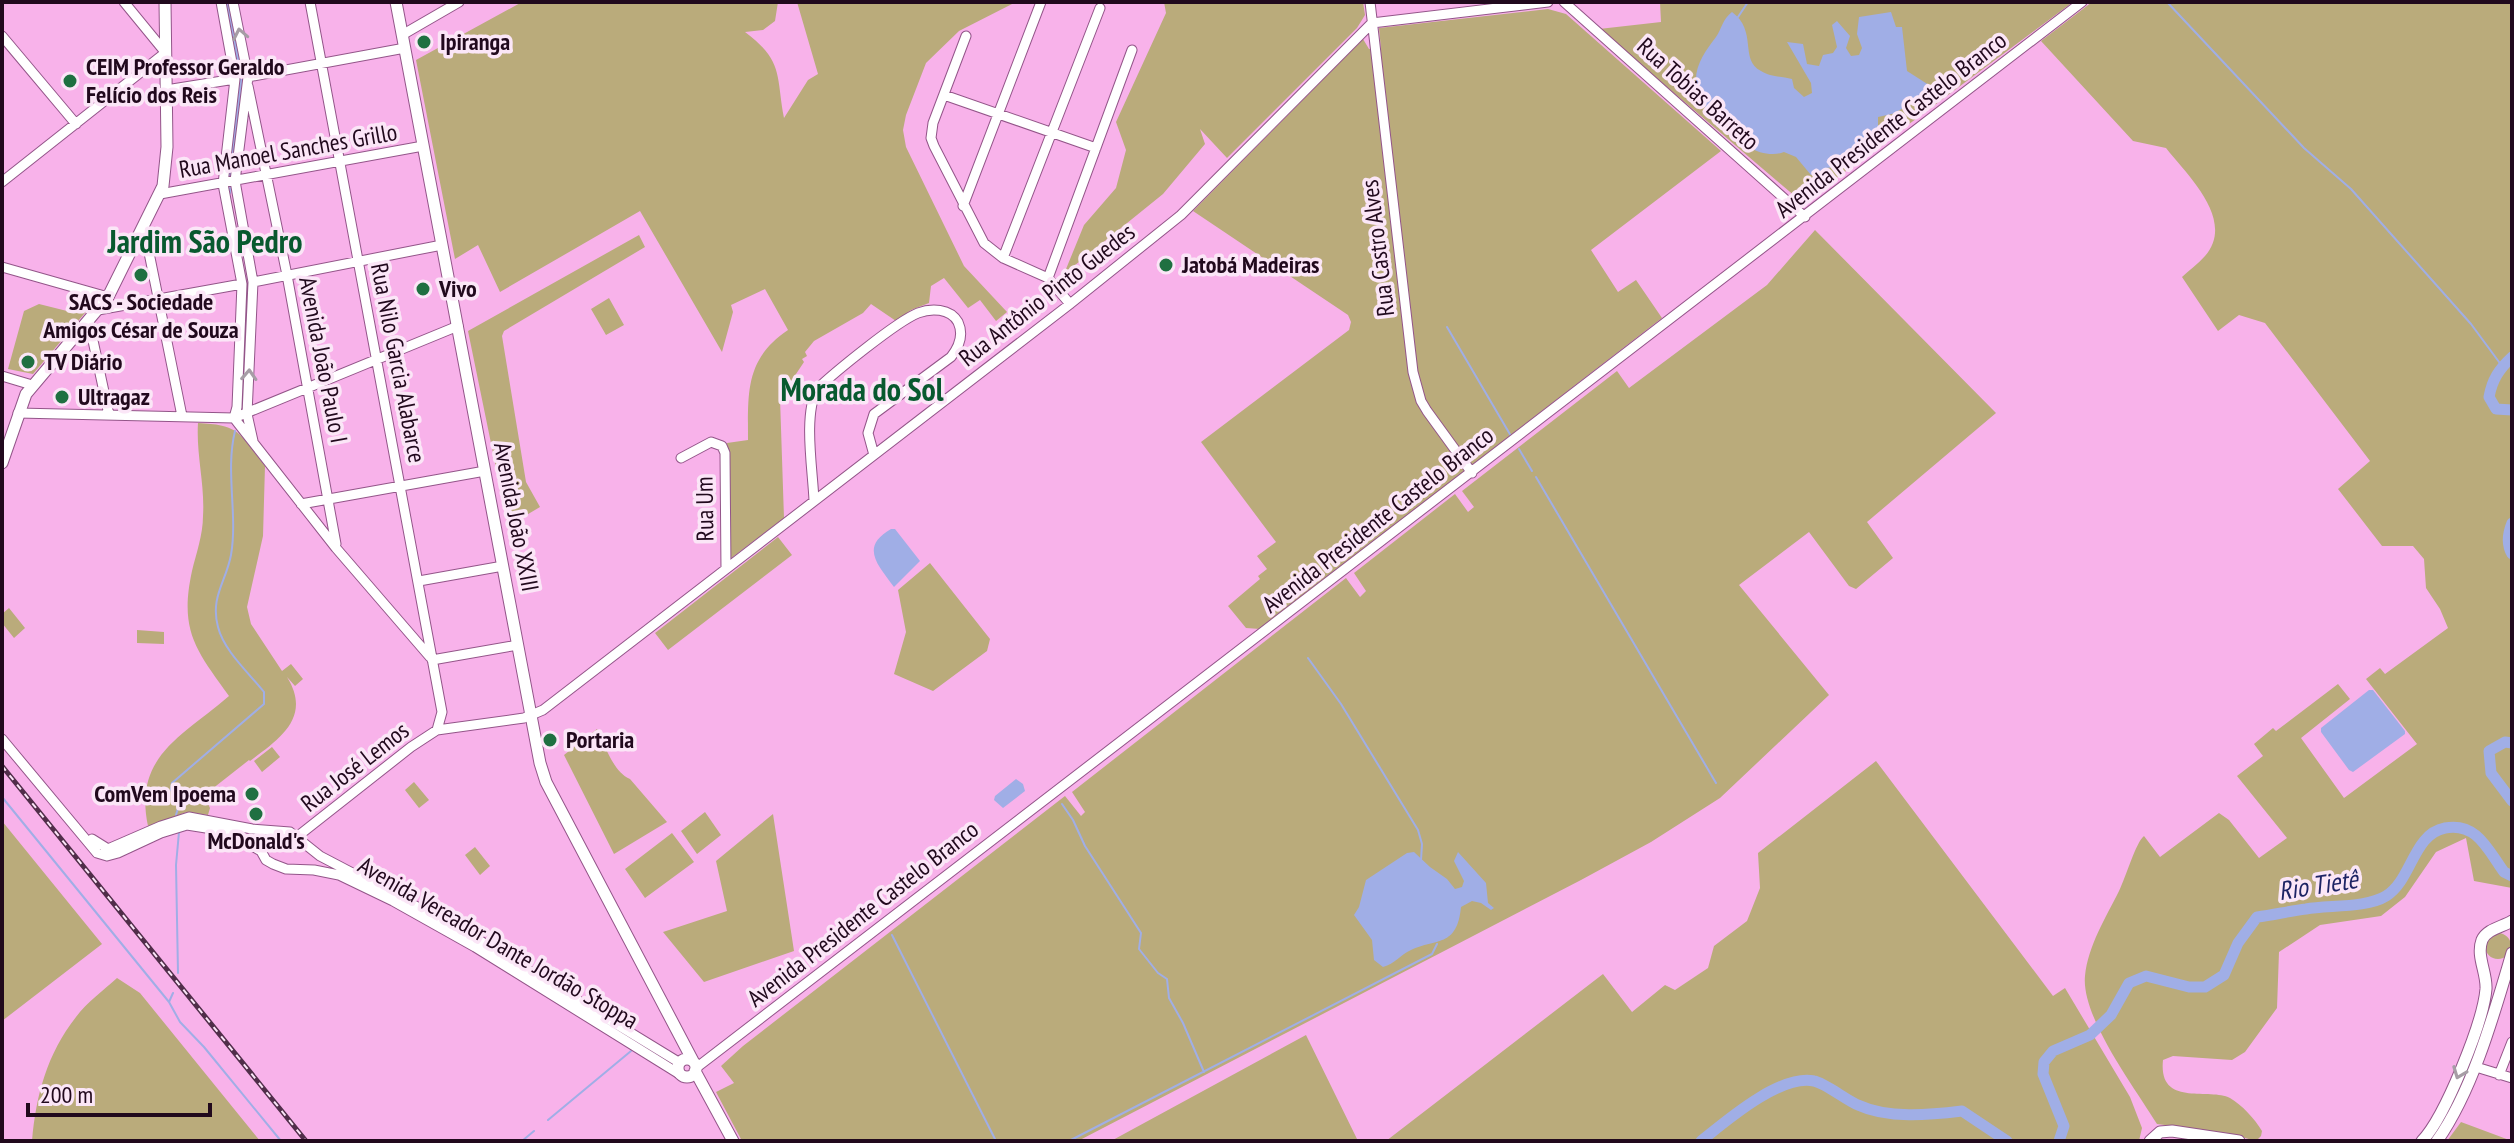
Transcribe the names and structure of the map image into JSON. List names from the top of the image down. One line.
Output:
{"streets":{"main road":["Avenida João XXIII"],"street":["Rua Tobias Barreto","Avenida Presidente Castelo Branco","Rua Manoel Sanches Grillo","Rua Castro Alves","Rua Antônio Pinto Guedes","Avenida João Paulo I","Rua Nilo Garcia Alabarce","Rua Um","Rua José Lemos","Avenida Vereador Dante Jordão Stoppa"]},"crossings":[["Rua Tobias Barreto","Avenida Presidente Castelo Branco"],["Avenida Presidente Castelo Branco","Rua Castro Alves"],["Avenida Presidente Castelo Branco","Avenida João XXIII"],["Avenida Presidente Castelo Branco","Avenida Vereador Dante Jordão Stoppa"],["Rua Manoel Sanches Grillo","Avenida João Paulo I"],["Rua Manoel Sanches Grillo","Rua Nilo Garcia Alabarce"],["Rua Manoel Sanches Grillo","Avenida João XXIII"],["Rua Castro Alves","Rua Antônio Pinto Guedes"],["Rua Antônio Pinto Guedes","Rua Um"],["Rua Antônio Pinto Guedes","Avenida João XXIII"],["Rua Antônio Pinto Guedes","Rua José Lemos"],["Rua Nilo Garcia Alabarce","Rua José Lemos"],["Avenida João XXIII","Rua José Lemos"],["Avenida João XXIII","Avenida Vereador Dante Jordão Stoppa"],["Rua José Lemos","Avenida Vereador Dante Jordão Stoppa"]],"districts":["Jardim São Pedro","Morada do Sol"],"water":["Rio Tietê"],"places":["Ipiranga","CEIM Professor Geraldo Felício dos Reis","Jatobá Madeiras","SACS - Sociedade Amigos César de Souza","Vivo","TV Diário","Ultragaz","Portaria","ComVem Ipoema","McDonald's"],"scale_bar":"200 m"}
